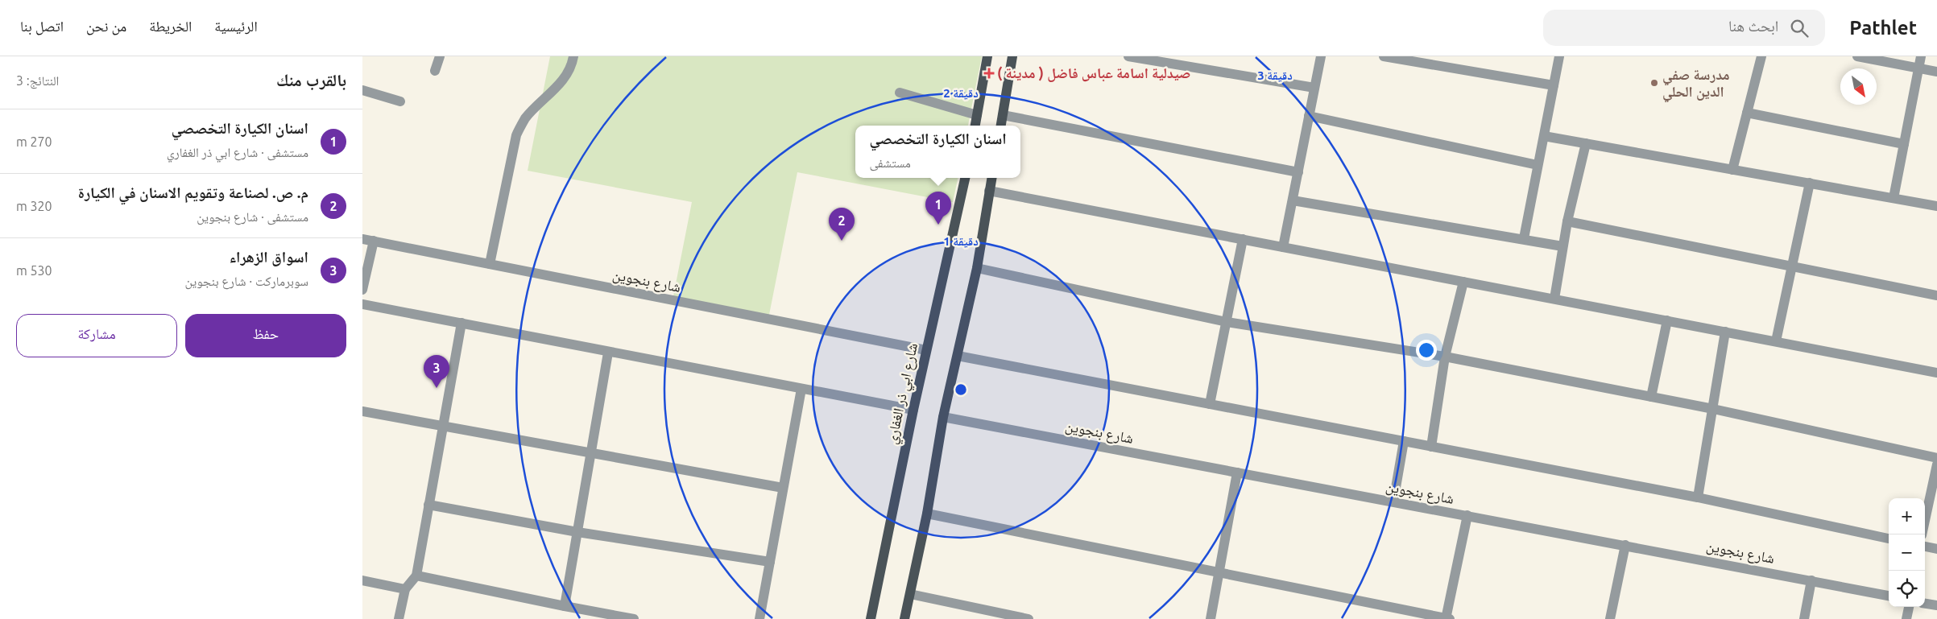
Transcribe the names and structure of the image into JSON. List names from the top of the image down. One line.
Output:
{"streets":{"main road":["شارع ابي ذر الغفاري"],"street":["شارع بنجوين"]},"crossings":[["شارع بنجوين","شارع ابي ذر الغفاري"]],"places":{"health":["صيدلية اسامة عباس فاضل ( مدينة )"],"other":["مدرسة صفي الدين الحلي"]},"north":"bottom right","page":{"header":"Pathlet","search":"ابحث هنا","nav":["الرئيسية","الخريطة","من نحن","اتصل بنا"],"heading":["بالقرب منك","النتائج: 3"],"list":[{"mark":"1","name":"اسنان الكيارة التخصصي","note":"مستشفى · شارع ابي ذر الغفاري","value":"270 m"},{"mark":"2","name":"م. ص. لصناعة وتقويم الاسنان في الكيارة","note":"مستشفى · شارع بنجوين","value":"320 m"},{"mark":"3","name":"اسواق الزهراء","note":"سوبرماركت · شارع بنجوين","value":"530 m"}],"popup":["اسنان الكيارة التخصصي","مستشفى"],"pins":["1","2","3"],"buttons":["حفظ","مشاركة"],"map_buttons":["+","−"]},"rings":["3 دقيقة","2 دقيقة","1 دقيقة"]}
